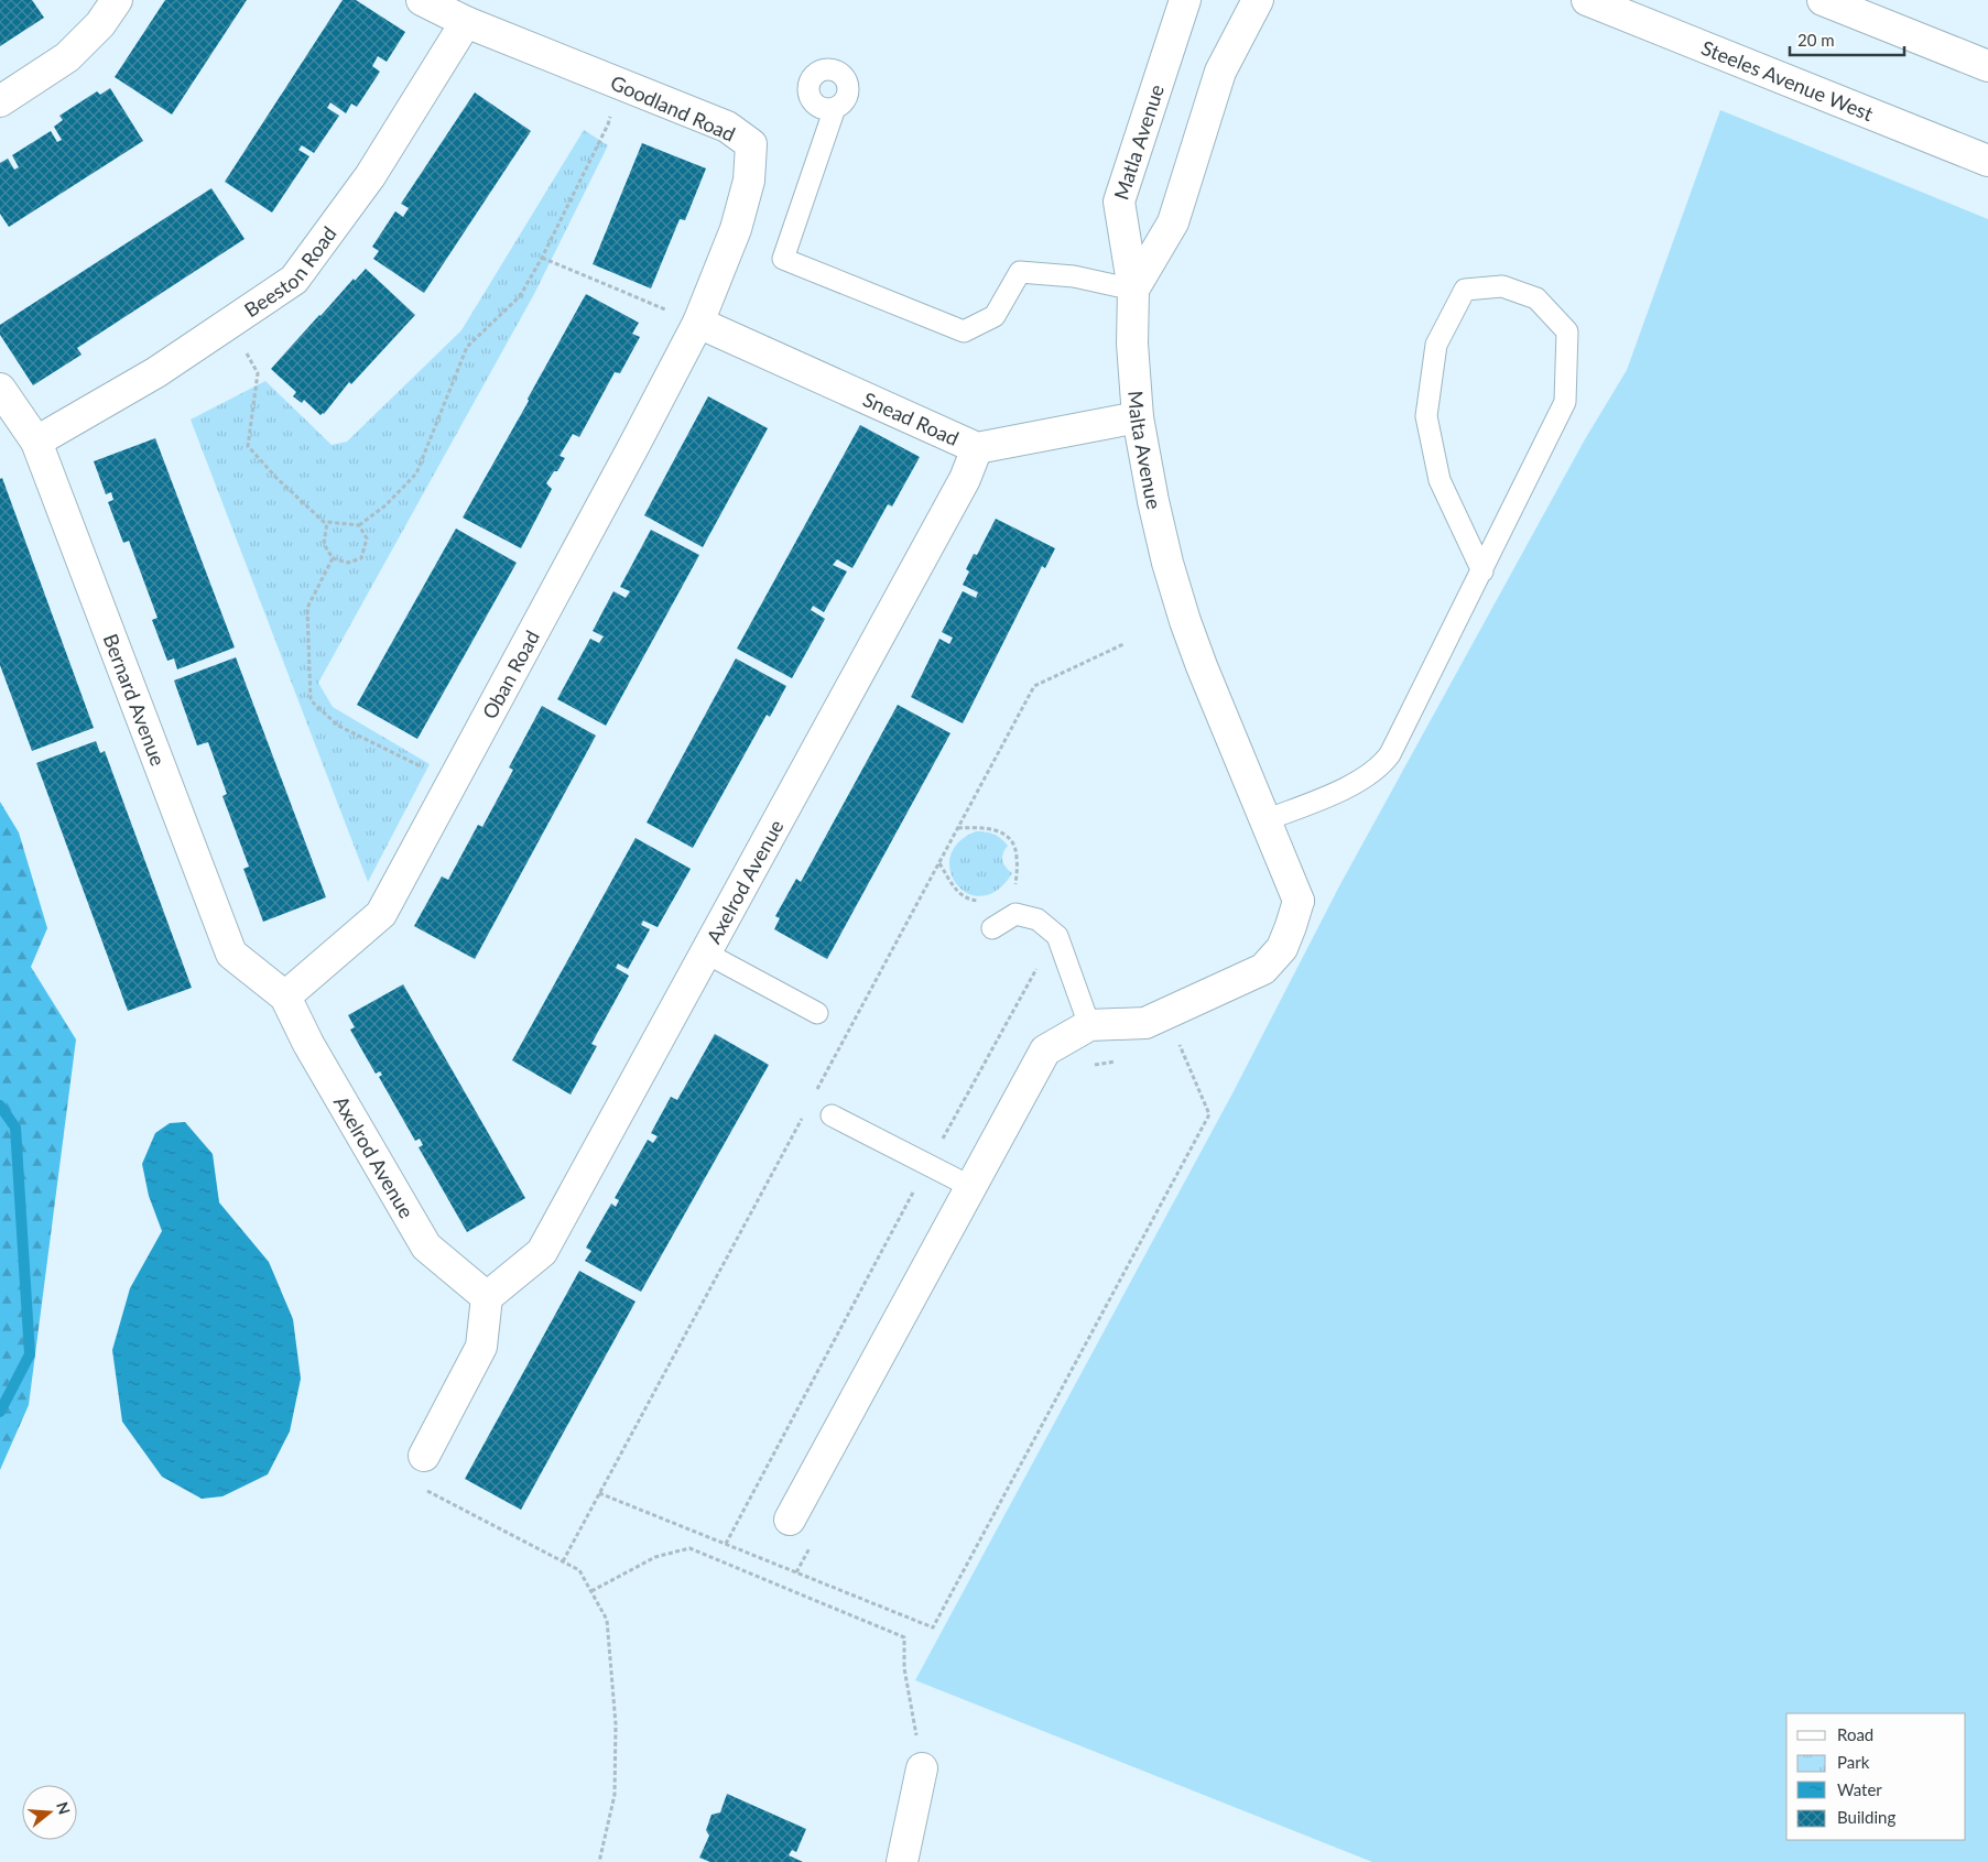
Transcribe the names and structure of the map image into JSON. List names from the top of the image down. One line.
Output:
{"streets":{"street":["Steeles Avenue West","Goodland Road","Matla Avenue","Beeston Road","Snead Road","Malta Avenue","Oban Road","Bernard Avenue","Axelrod Avenue"]},"crossings":[["Goodland Road","Beeston Road"],["Goodland Road","Snead Road"],["Goodland Road","Oban Road"],["Matla Avenue","Malta Avenue"],["Beeston Road","Bernard Avenue"],["Snead Road","Malta Avenue"],["Snead Road","Oban Road"],["Snead Road","Axelrod Avenue"],["Oban Road","Bernard Avenue"],["Oban Road","Axelrod Avenue"],["Bernard Avenue","Axelrod Avenue"]],"legend":["Road","Park","Water","Building"],"scale_bar":"20 m","north":"right"}
